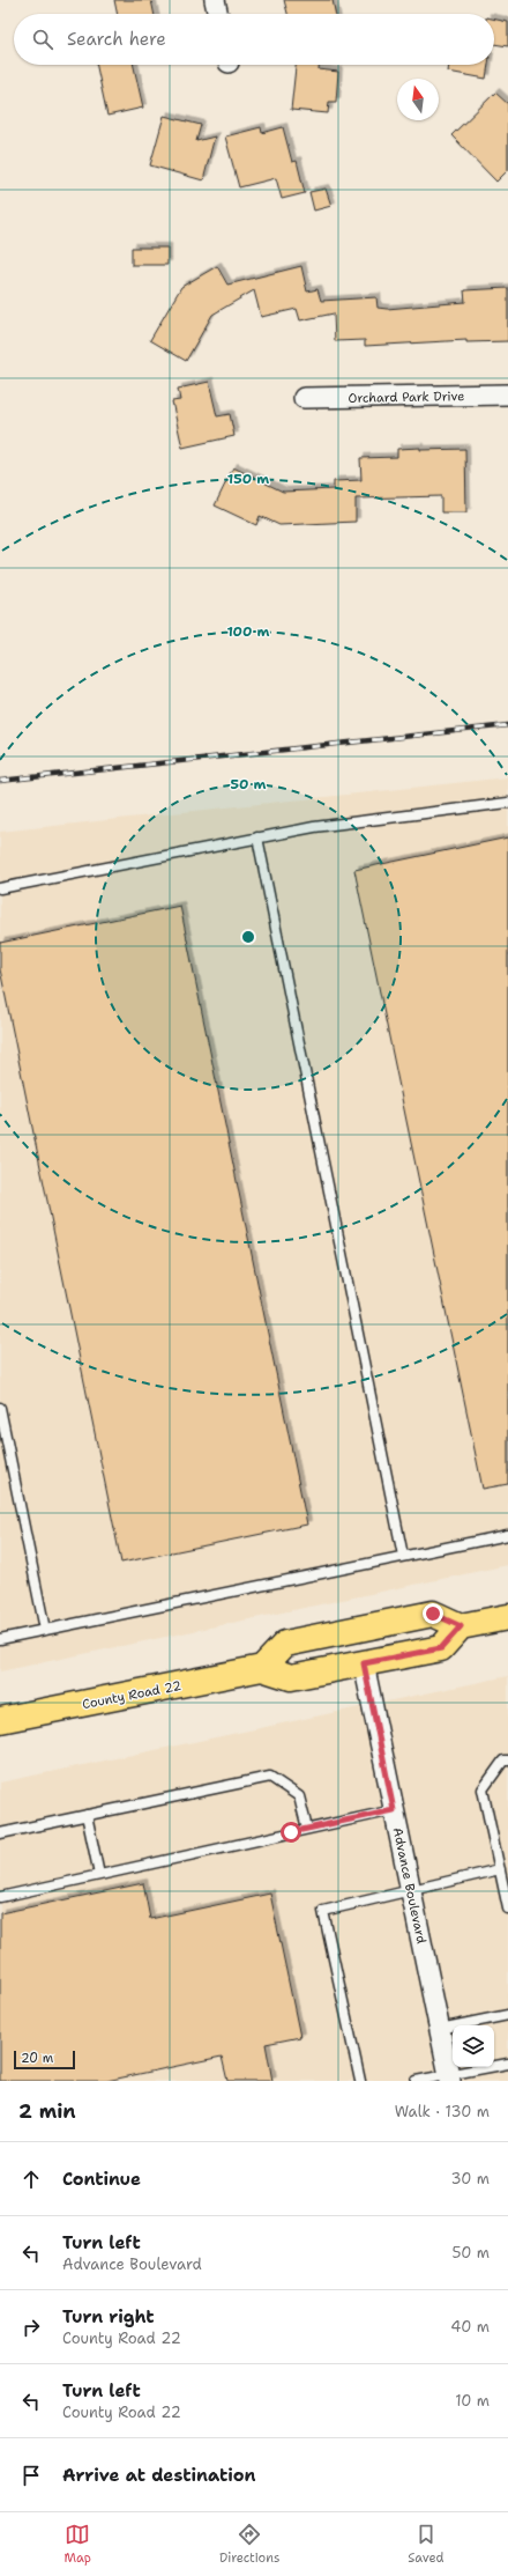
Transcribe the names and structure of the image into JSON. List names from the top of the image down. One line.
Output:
{"streets":{"main road":["County Road 22"],"street":["Orchard Park Drive","Advance Boulevard"]},"crossings":[["County Road 22","Advance Boulevard"]],"scale_bar":"20 m","north":"top","page":{"search":"Search here","scale":"20 m","heading":["2 min","Walk · 130 m"],"list":[["Continue","30 m"],["Turn left","Advance Boulevard","50 m"],["Turn right","County Road 22","40 m"],["Turn left","County Road 22","10 m"],"Arrive at destination"],"nav":["Map","Directions","Saved"]},"rings":["150 m","100 m","50 m"]}
